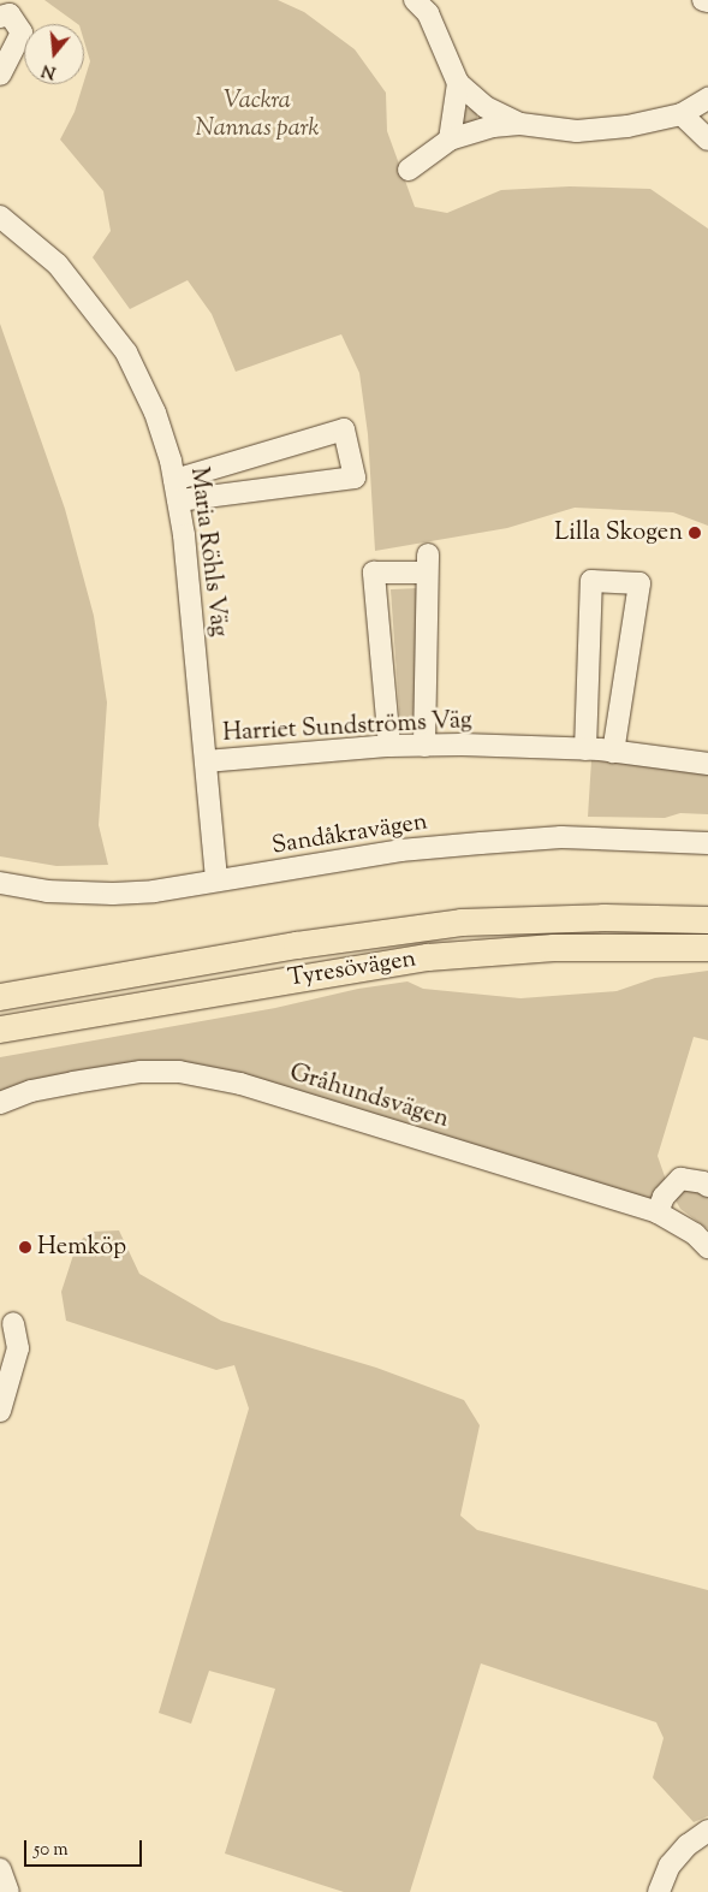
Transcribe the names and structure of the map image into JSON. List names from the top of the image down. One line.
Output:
{"streets":{"main road":["Tyresövägen"],"street":["Maria Röhls Väg","Harriet Sundströms Väg","Sandåkravägen","Gråhundsvägen"]},"crossings":[["Maria Röhls Väg","Harriet Sundströms Väg"],["Maria Röhls Väg","Sandåkravägen"]],"parks":["Vackra Nannas park"],"places":["Lilla Skogen","Hemköp"],"scale_bar":"50 m","north":"bottom"}
